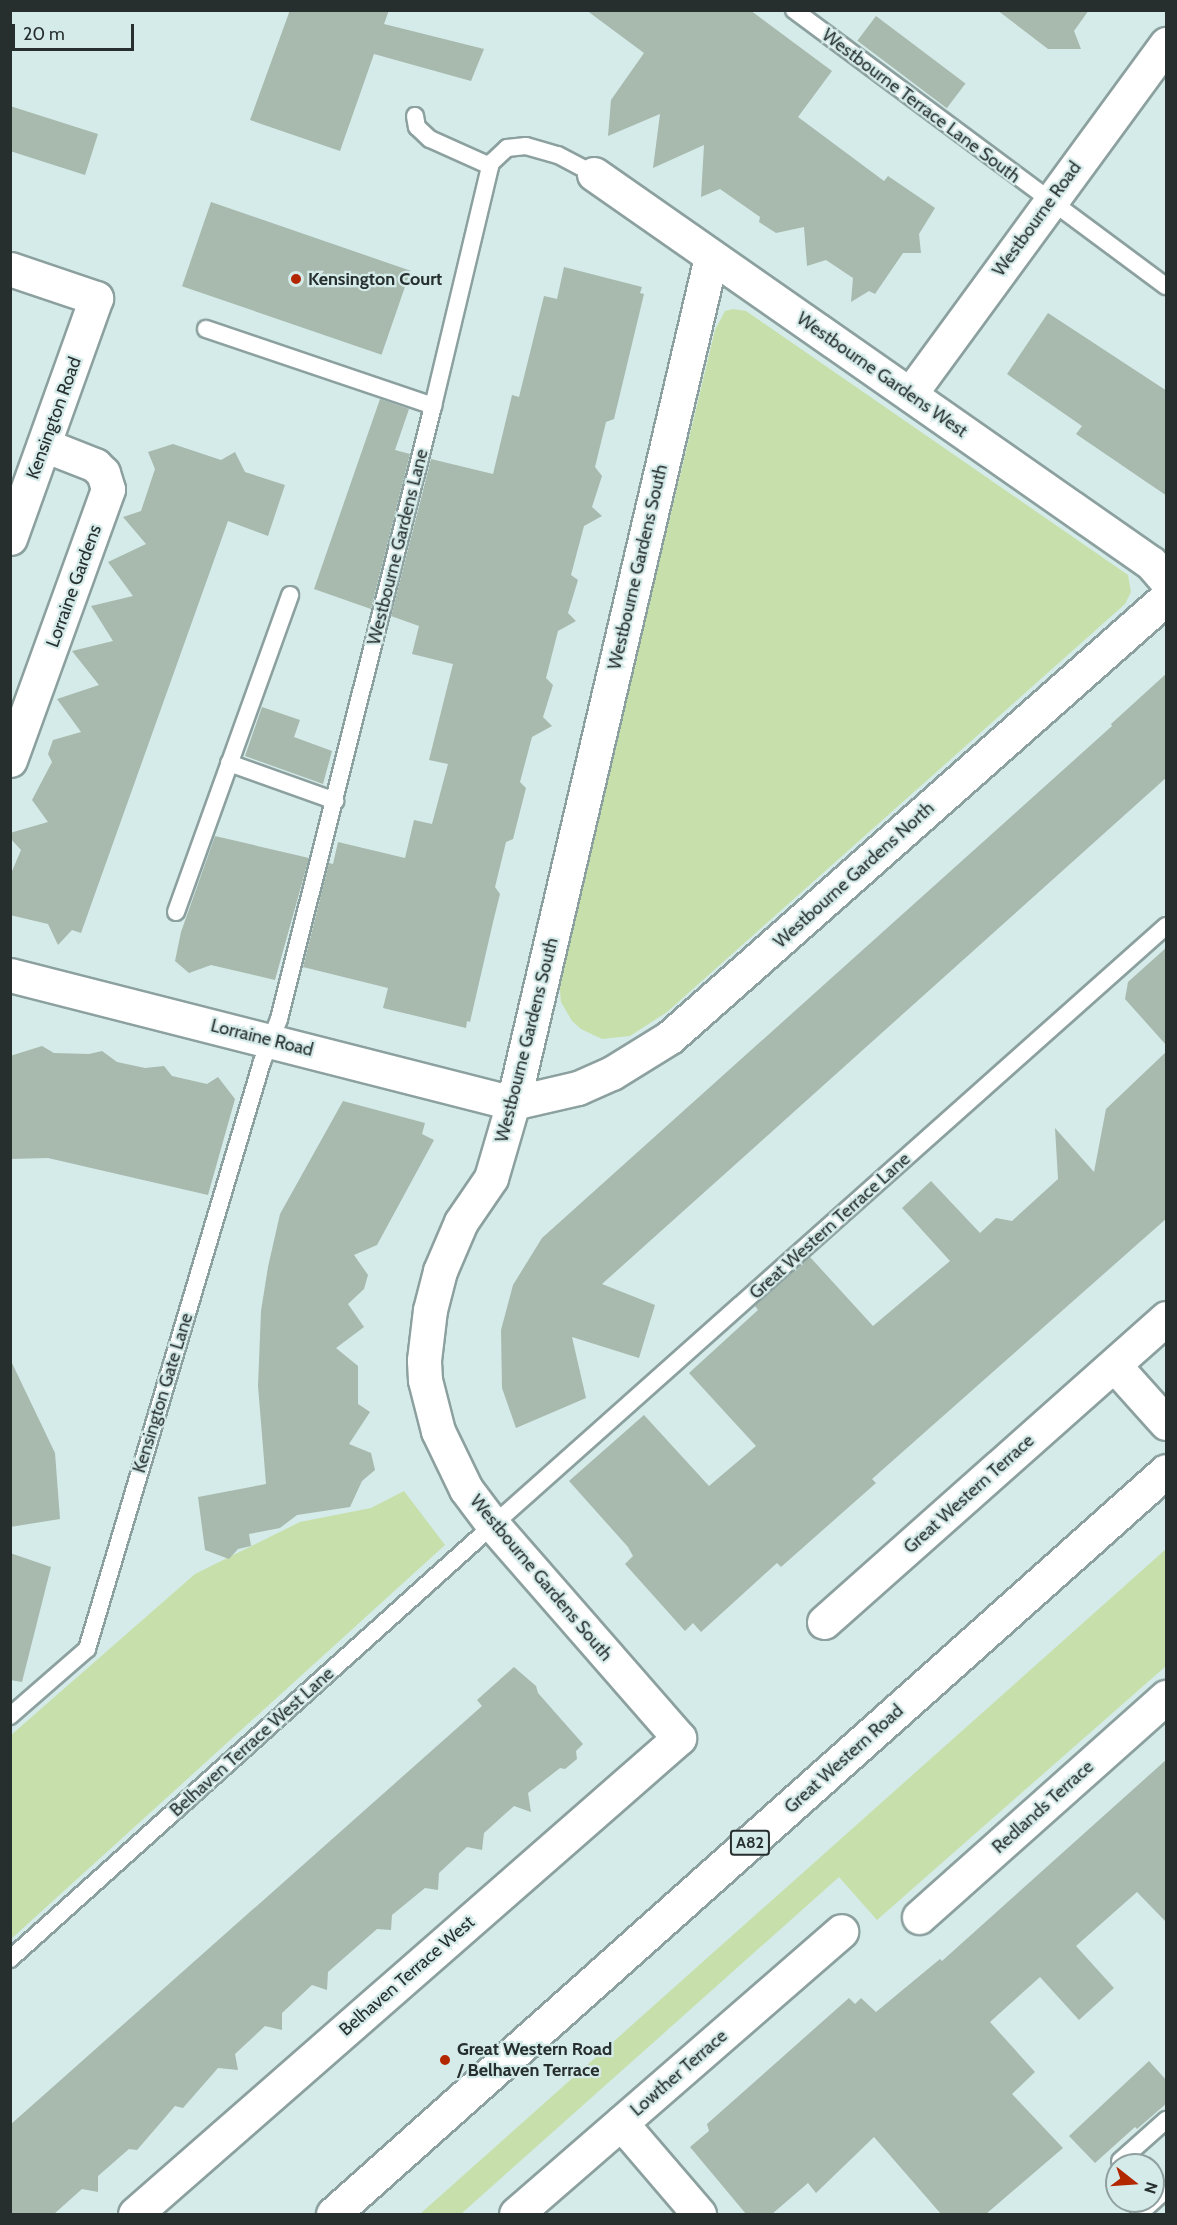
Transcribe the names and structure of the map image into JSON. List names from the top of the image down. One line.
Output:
{"streets":{"street":["Westbourne Road","Westbourne Gardens West","Kensington Road","Westbourne Gardens South","Lorraine Gardens","Westbourne Gardens North","Lorraine Road","Great Western Terrace","Great Western Road","Redlands Terrace","A82","Belhaven Terrace West","Lowther Terrace"],"lane":["Westbourne Terrace Lane South","Westbourne Gardens Lane","Great Western Terrace Lane","Kensington Gate Lane","Belhaven Terrace West Lane"]},"crossings":[["Westbourne Terrace Lane South","Westbourne Road"],["Westbourne Road","Westbourne Gardens West"],["Westbourne Gardens West","Westbourne Gardens South"],["Kensington Road","Lorraine Gardens"],["Westbourne Gardens Lane","Lorraine Road"],["Westbourne Gardens Lane","Kensington Gate Lane"],["Westbourne Gardens South","Westbourne Gardens North"],["Westbourne Gardens South","Lorraine Road"],["Westbourne Gardens South","Great Western Terrace Lane"],["Westbourne Gardens South","Belhaven Terrace West Lane"],["Westbourne Gardens South","Belhaven Terrace West"],["Westbourne Gardens North","Lorraine Road"],["Lorraine Road","Kensington Gate Lane"],["Great Western Terrace Lane","Belhaven Terrace West Lane"]],"places":["Kensington Court","Great Western Road / Belhaven Terrace"],"scale_bar":"20 m","north":"right"}
